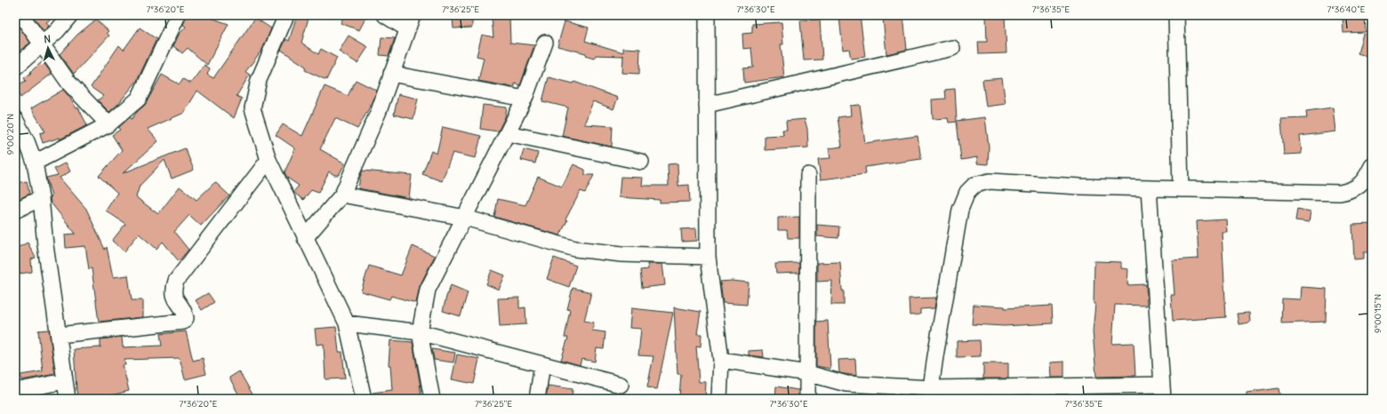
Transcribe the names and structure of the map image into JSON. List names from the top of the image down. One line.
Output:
{"north":"top","coordinates":["7°36'20\"E","7°36'25\"E","7°36'30\"E","7°36'35\"E","7°36'40\"E","9°00'20\"N","9°00'15\"N"]}
